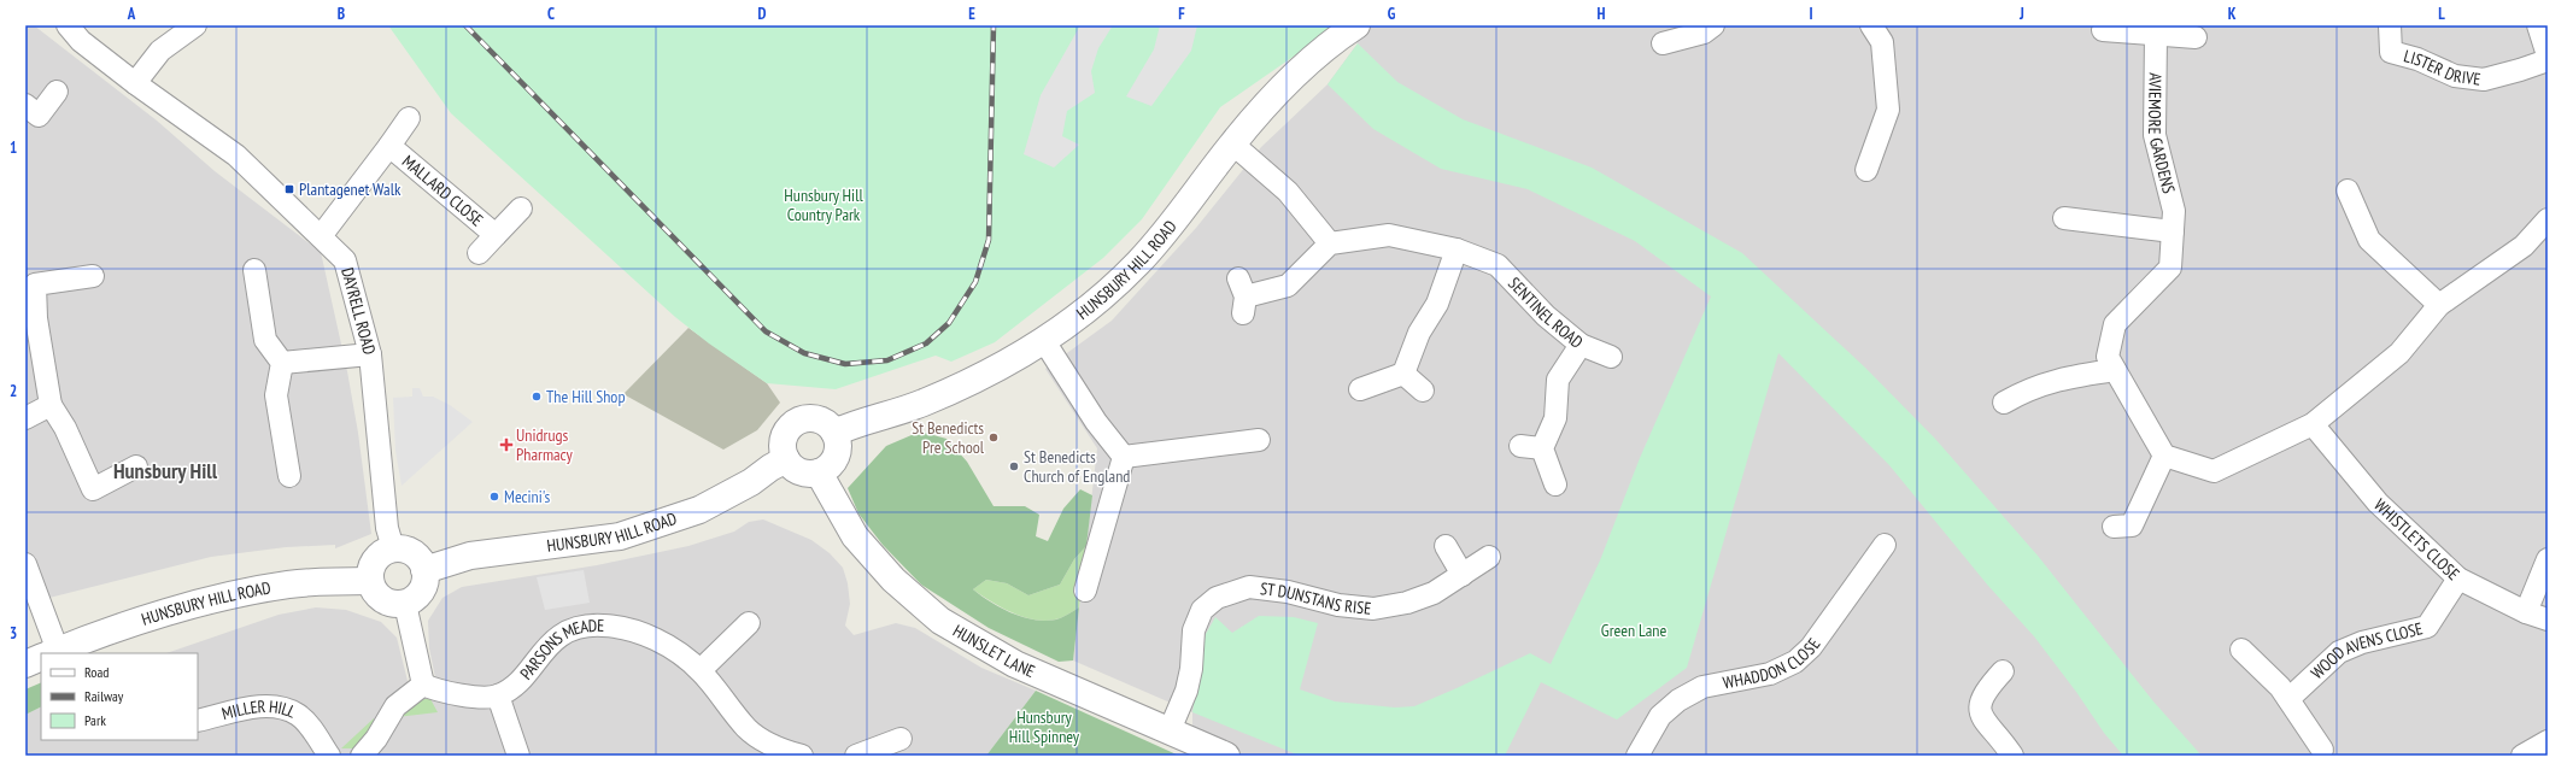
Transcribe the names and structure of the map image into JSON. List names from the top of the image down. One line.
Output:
{"streets":{"street":["LISTER DRIVE","AVIEMORE GARDENS","MALLARD CLOSE","HUNSBURY HILL ROAD","DAYRELL ROAD","SENTINEL ROAD","WHISTLETS CLOSE","ST DUNSTANS RISE","HUNSLET LANE","WOOD AVENS CLOSE","PARSONS MEADE","WHADDON CLOSE","MILLER HILL"]},"crossings":[["MALLARD CLOSE","DAYRELL ROAD"],["HUNSBURY HILL ROAD","DAYRELL ROAD"],["HUNSBURY HILL ROAD","HUNSLET LANE"],["WHISTLETS CLOSE","WOOD AVENS CLOSE"],["ST DUNSTANS RISE","HUNSLET LANE"]],"districts":["Hunsbury Hill"],"parks":["Hunsbury Hill Country Park","Green Lane","Hunsbury Hill Spinney"],"places":{"transit":["Plantagenet Walk"],"other":["The Hill Shop","St Benedicts Pre School","St Benedicts Church of England","Mecini's"],"health":["Unidrugs Pharmacy"]},"legend":["Road","Railway","Park"],"grid":{"columns":["A","B","C","D","E","F","G","H","I","J","K","L"],"rows":["1","2","3"]}}
